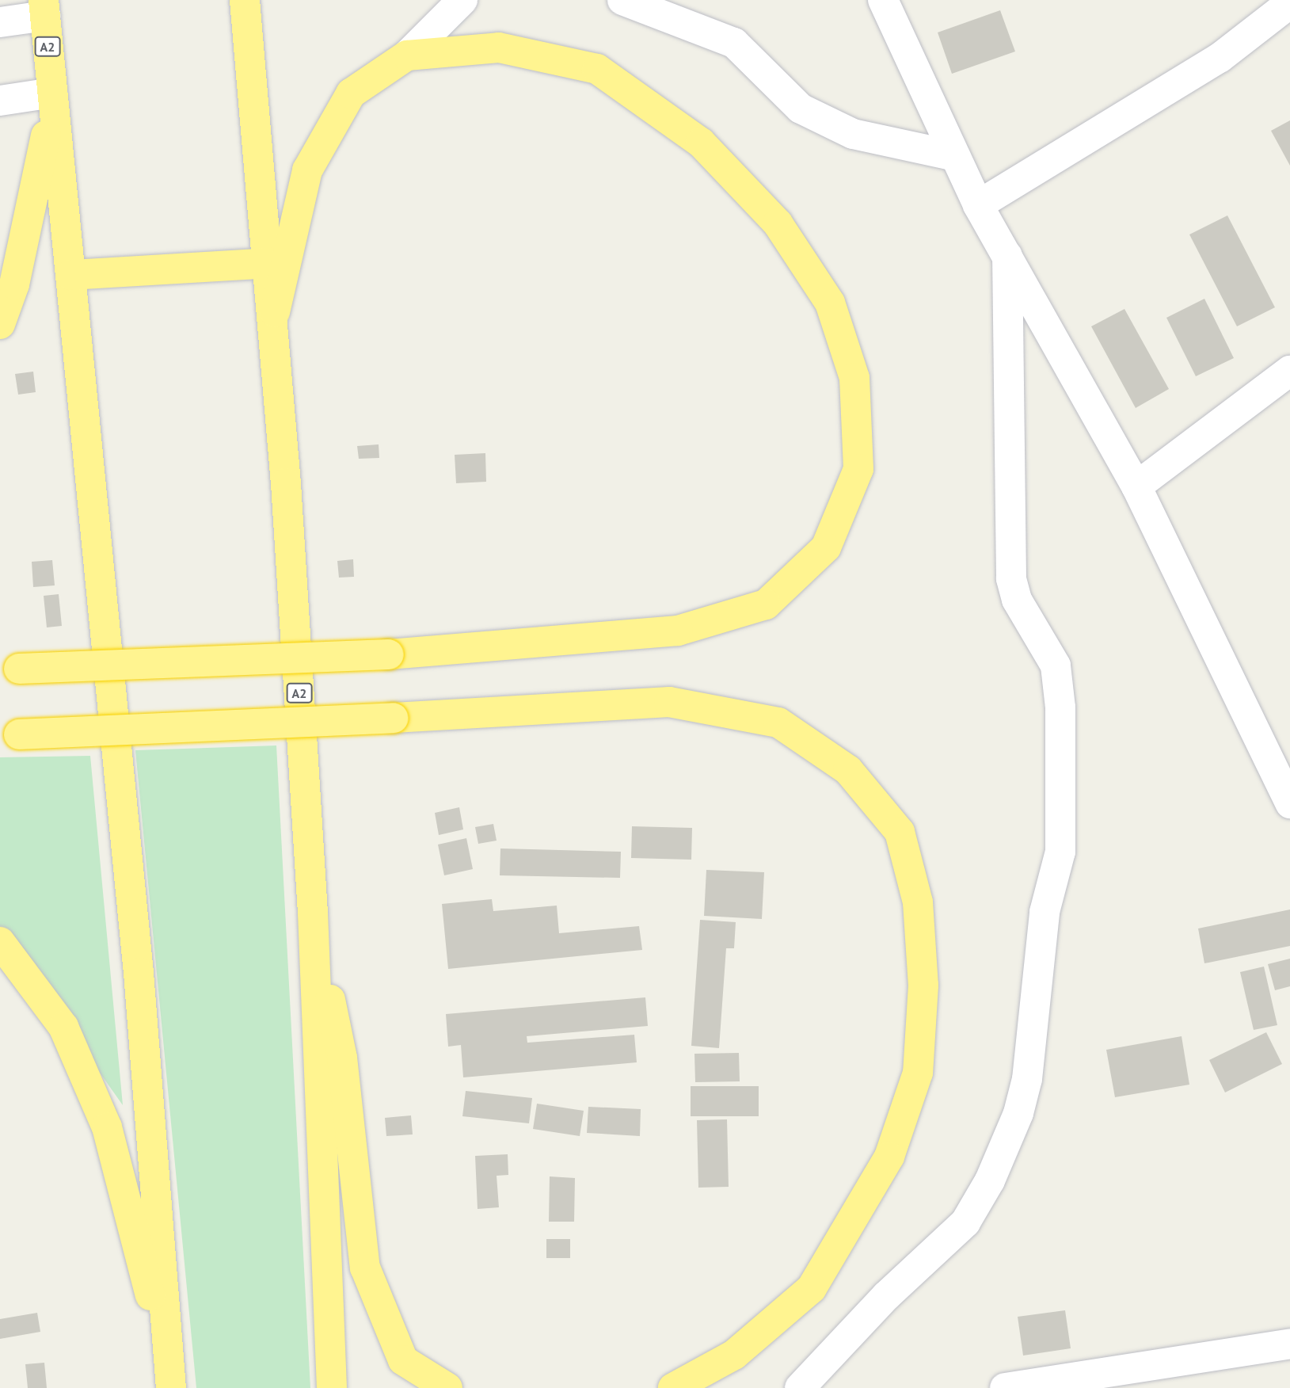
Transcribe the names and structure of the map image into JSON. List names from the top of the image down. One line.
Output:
{"streets":{"highway":["A2"]}}
